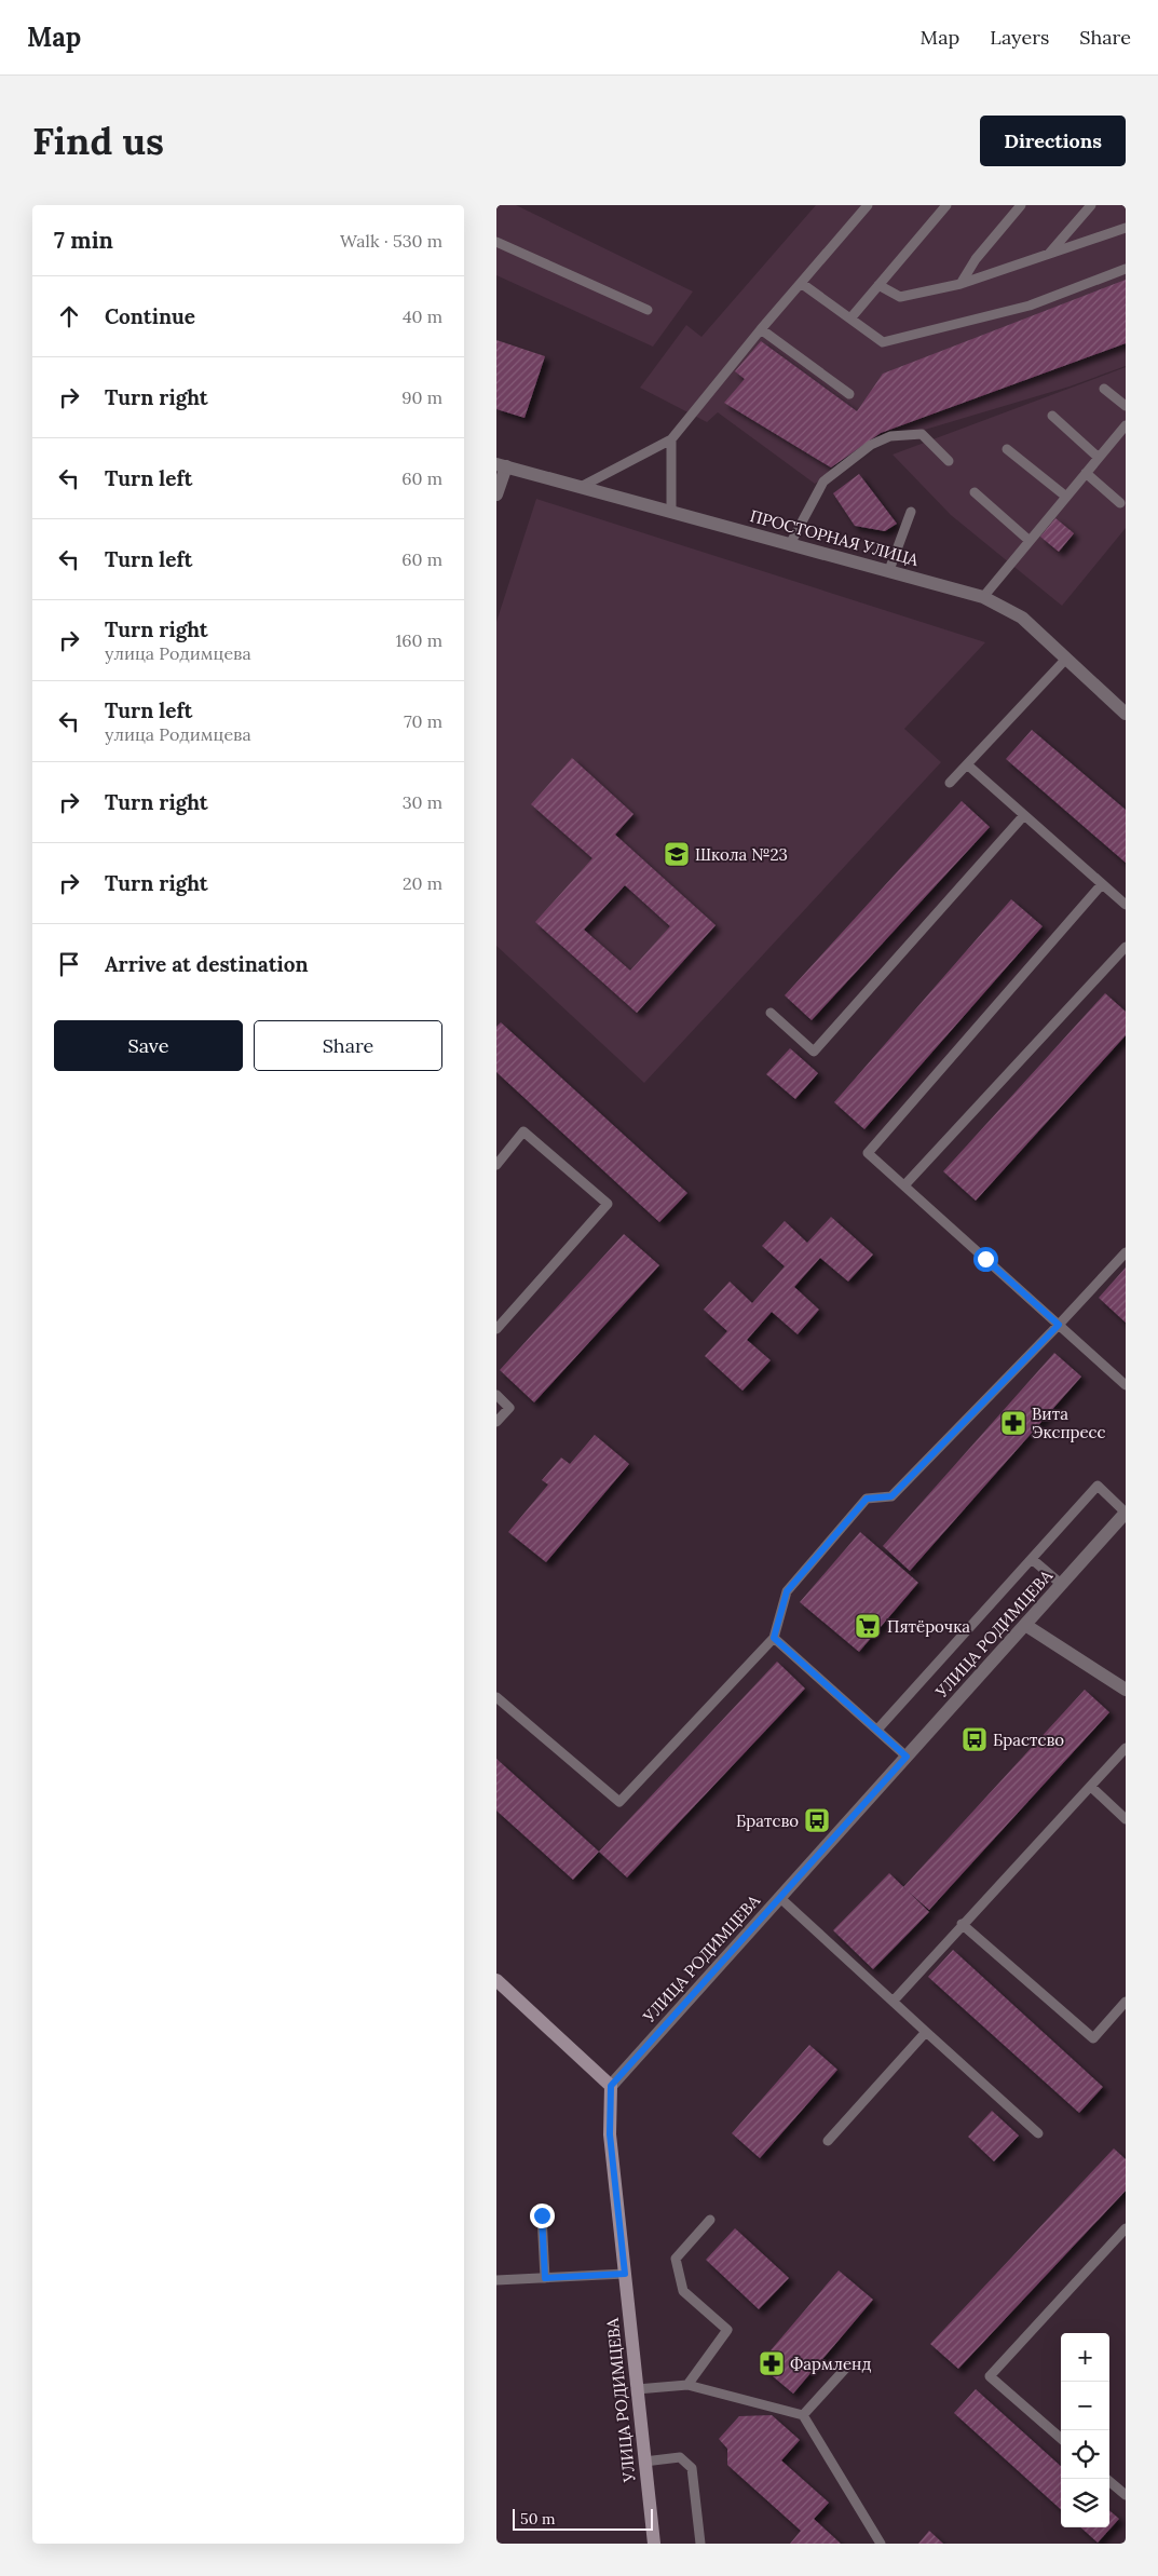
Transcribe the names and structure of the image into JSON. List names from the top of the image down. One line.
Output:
{"streets":{"main road":["УЛИЦА РОДИМЦЕВА"],"street":["ПРОСТОРНАЯ УЛИЦА"]},"places":{"school or university":["Школа №23"],"pharmacy":["Вита Экспресс","Фармленд"],"supermarket":["Пятёрочка"],"bus stop":["Брастсво","Братсво"]},"scale_bar":"50 m","page":{"header":"Map","nav":["Map","Layers","Share"],"buttons":["Directions",["Save","Share"]],"title":"Find us","heading":["7 min","Walk · 530 m"],"list":[["Continue","40 m"],["Turn right","90 m"],["Turn left","60 m"],["Turn left","60 m"],["Turn right","улица Родимцева","160 m"],["Turn left","улица Родимцева","70 m"],["Turn right","30 m"],["Turn right","20 m"],"Arrive at destination"],"map_buttons":["+","−"],"scale":"50 m"}}
